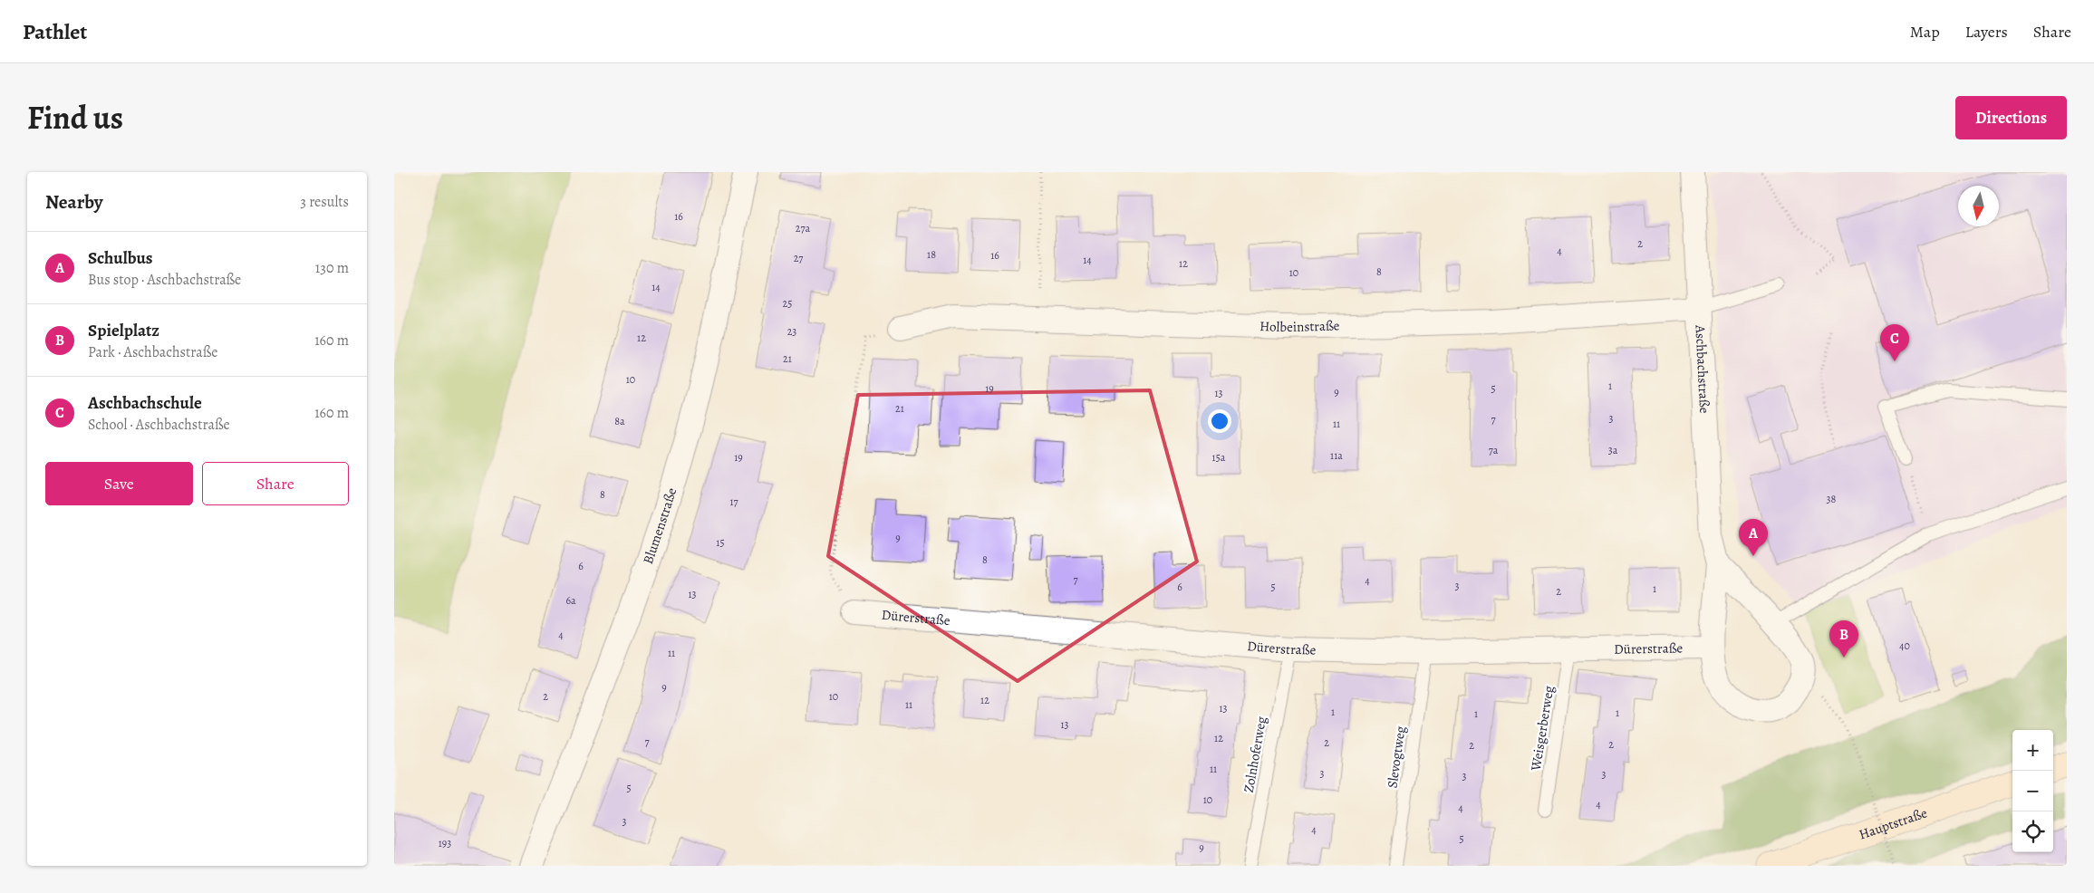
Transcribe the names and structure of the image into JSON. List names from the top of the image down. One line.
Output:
{"streets":{"main road":["Hauptstraße"],"street":["Holbeinstraße","Aschbachstraße","Blumenstraße","Dürerstraße"],"lane":["Weisgerberweg","Zolnhoferweg","Slevogtweg"]},"crossings":[["Holbeinstraße","Aschbachstraße"],["Aschbachstraße","Dürerstraße"],["Dürerstraße","Weisgerberweg"],["Dürerstraße","Zolnhoferweg"],["Dürerstraße","Slevogtweg"]],"house_numbers":["16","27a","2","4","18","16","27","14","12","8","10","14","25","23","12","21","10","1","19","5","9","13","21","3","7","8a","11","7a","3a","11a","19","15a","8","38","17","9","15","8","6","7","4","3","6","5","1","2","13","6a","4","40","11","9","2","10","12","11","13","1","1","1","13","12","7","2","2","2","11","3","3","3","5","10","4","4","3","4","5","193","9"],"north":"bottom","page":{"header":"Pathlet","nav":["Map","Layers","Share"],"title":"Find us","buttons":["Directions",["Save","Share"]],"heading":["Nearby","3 results"],"list":[{"mark":"A","name":"Schulbus","note":"Bus stop · Aschbachstraße","value":"130 m"},{"mark":"B","name":"Spielplatz","note":"Park · Aschbachstraße","value":"160 m"},{"mark":"C","name":"Aschbachschule","note":"School · Aschbachstraße","value":"160 m"}],"pins":["C","A","B"],"map_buttons":["+","−"]}}
